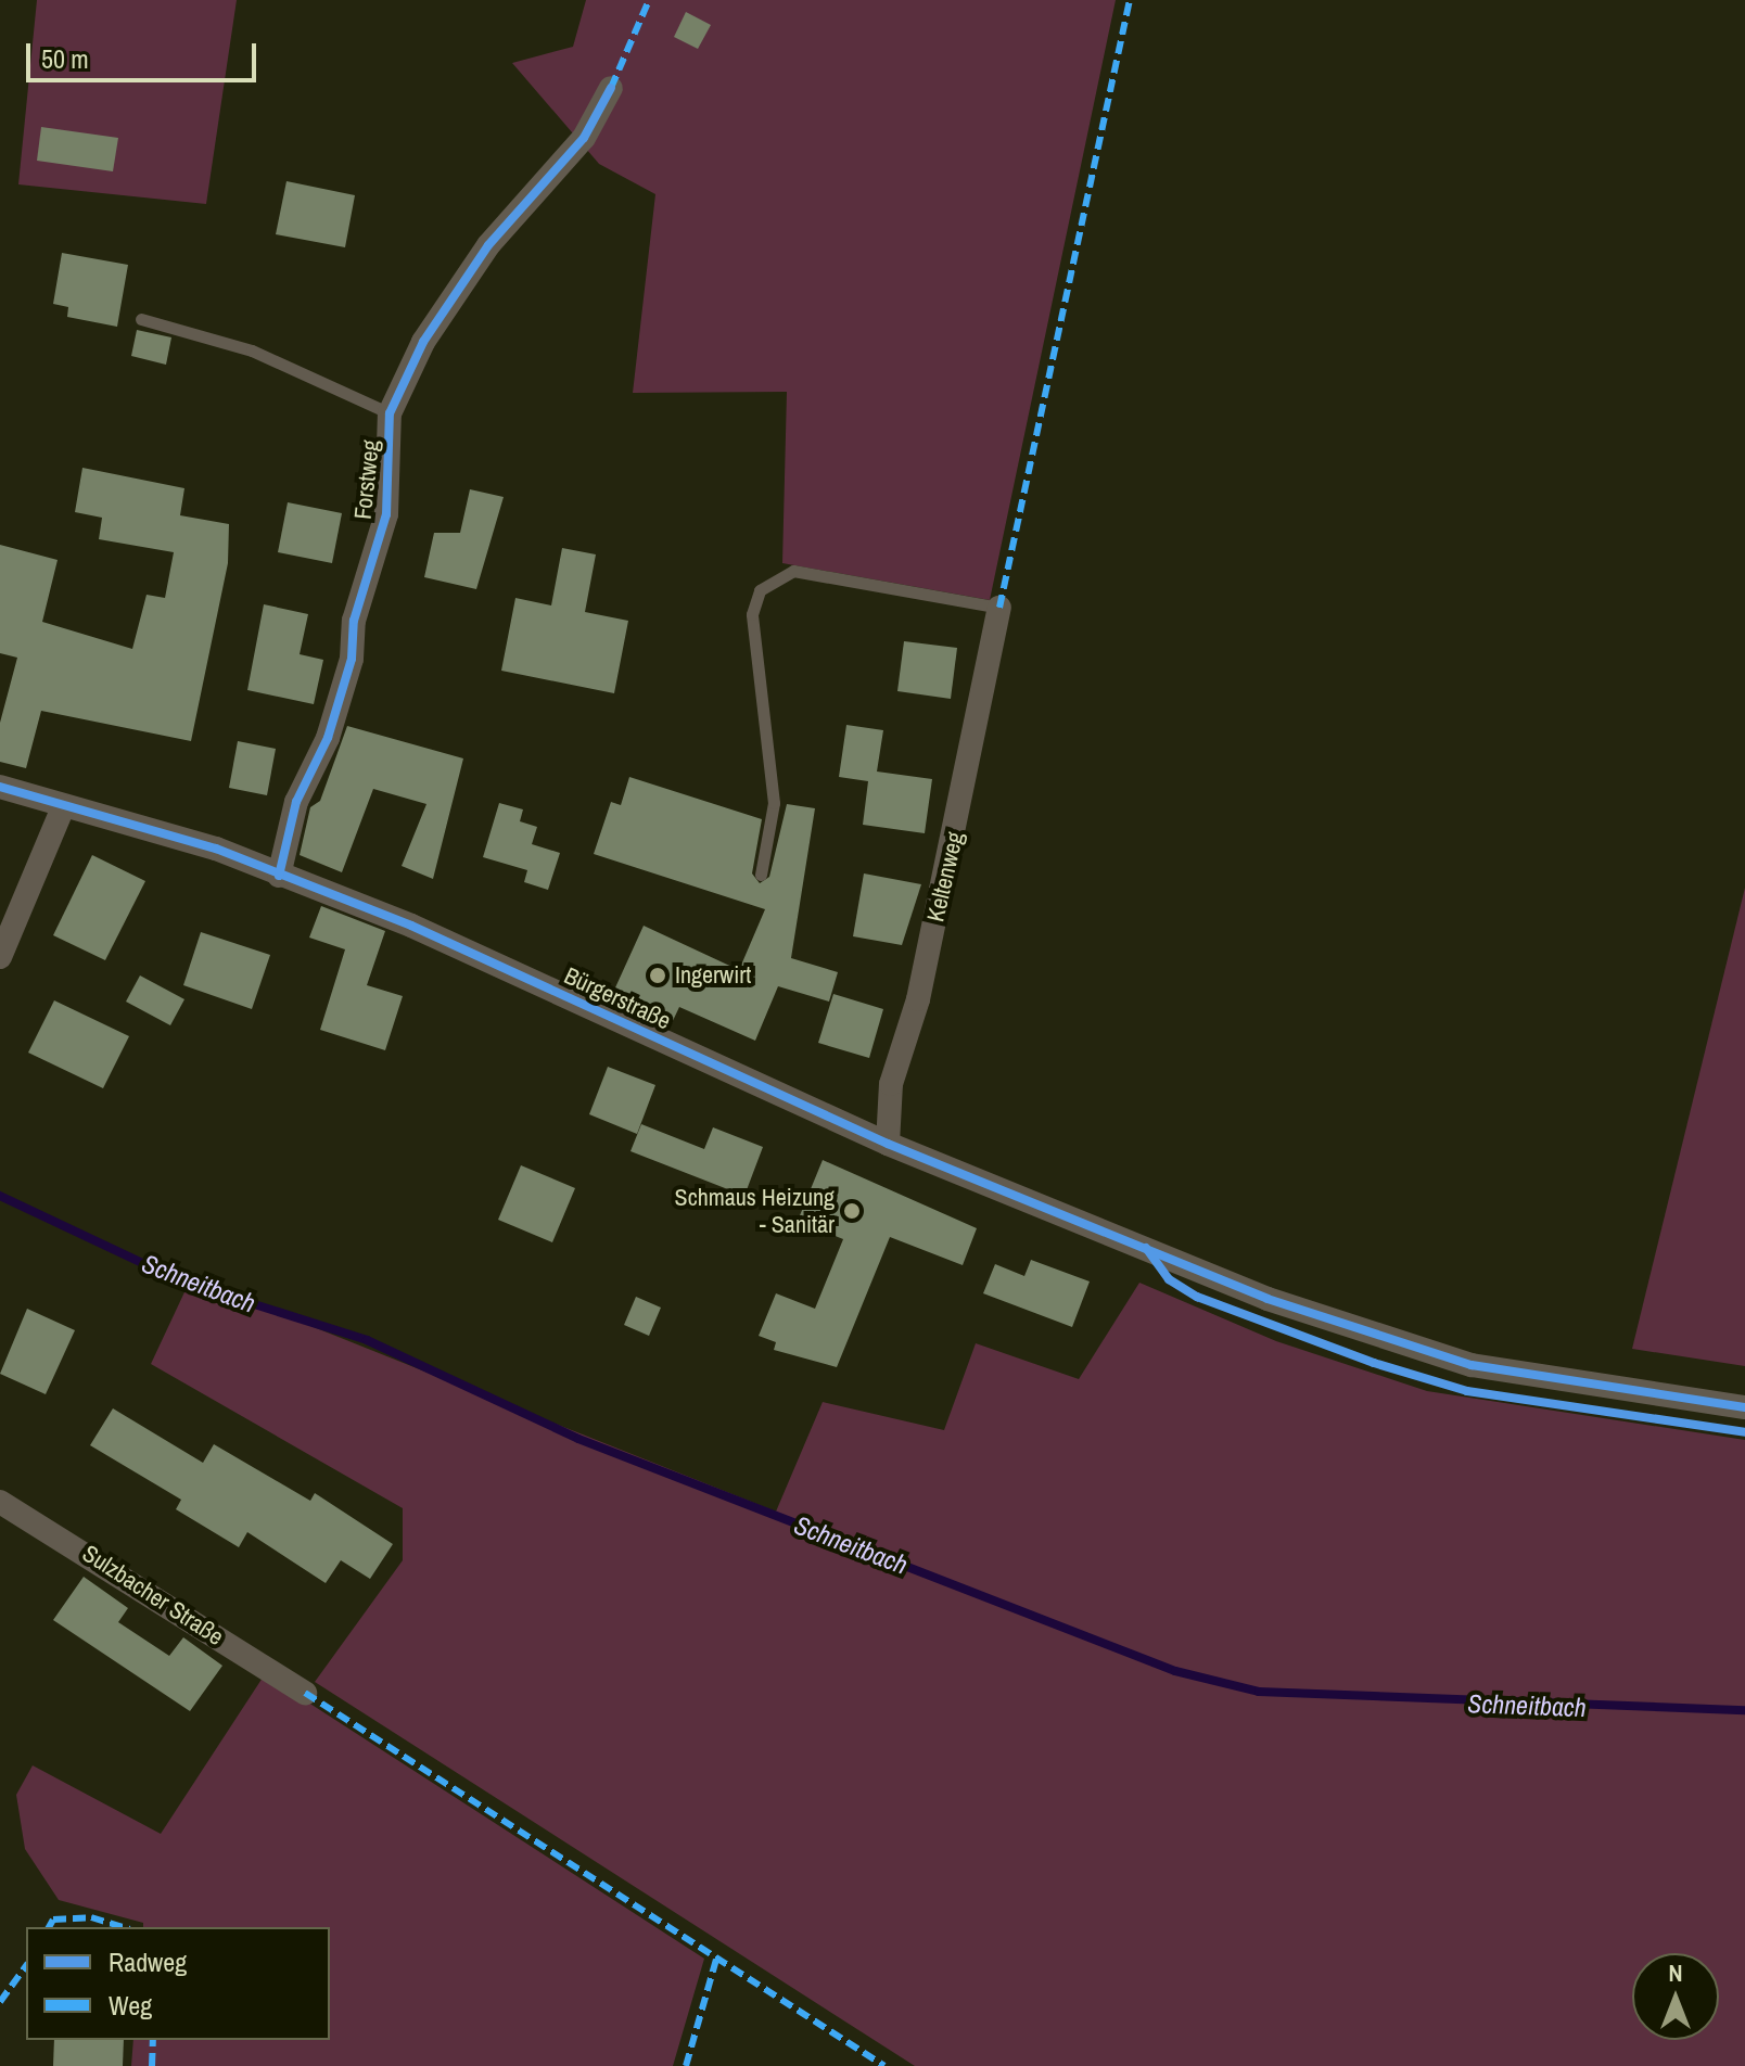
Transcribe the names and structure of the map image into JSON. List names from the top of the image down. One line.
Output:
{"streets":{"street":["Forstweg","Keltenweg","Bürgerstraße","Sulzbacher Straße"]},"crossings":[["Forstweg","Bürgerstraße"],["Keltenweg","Bürgerstraße"]],"water":["Schneitbach"],"places":["Ingerwirt","Schmaus Heizung - Sanitär"],"legend":["Radweg","Weg"],"scale_bar":"50 m","north":"top"}
